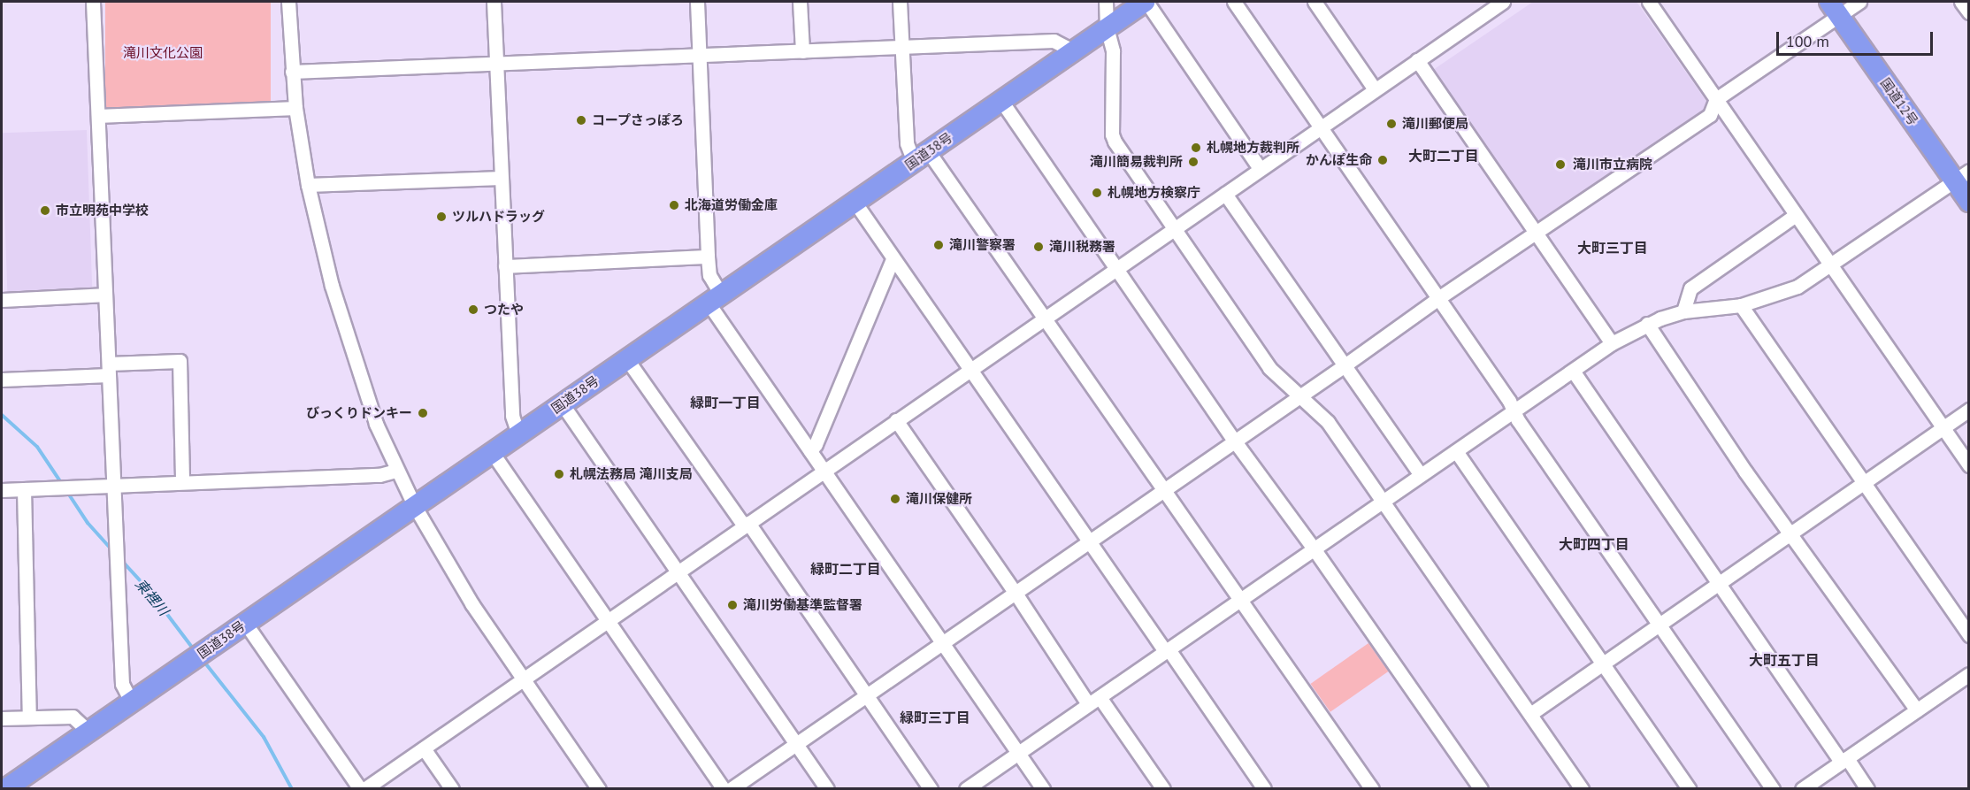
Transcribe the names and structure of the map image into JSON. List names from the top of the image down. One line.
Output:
{"streets":{"highway":["国道12号","国道38号"]},"districts":["大町二丁目","大町三丁目","緑町一丁目","大町四丁目","緑町二丁目","大町五丁目","緑町三丁目"],"water":["東裡川"],"parks":["滝川文化公園"],"places":["コープさっぽろ","滝川郵便局","札幌地方裁判所","かんぽ生命","滝川簡易裁判所","滝川市立病院","札幌地方検察庁","北海道労働金庫","市立明苑中学校","ツルハドラッグ","滝川警察署","滝川税務署","つたや","びっくりドンキー","札幌法務局 滝川支局","滝川保健所","滝川労働基準監督署"],"scale_bar":"100 m"}
